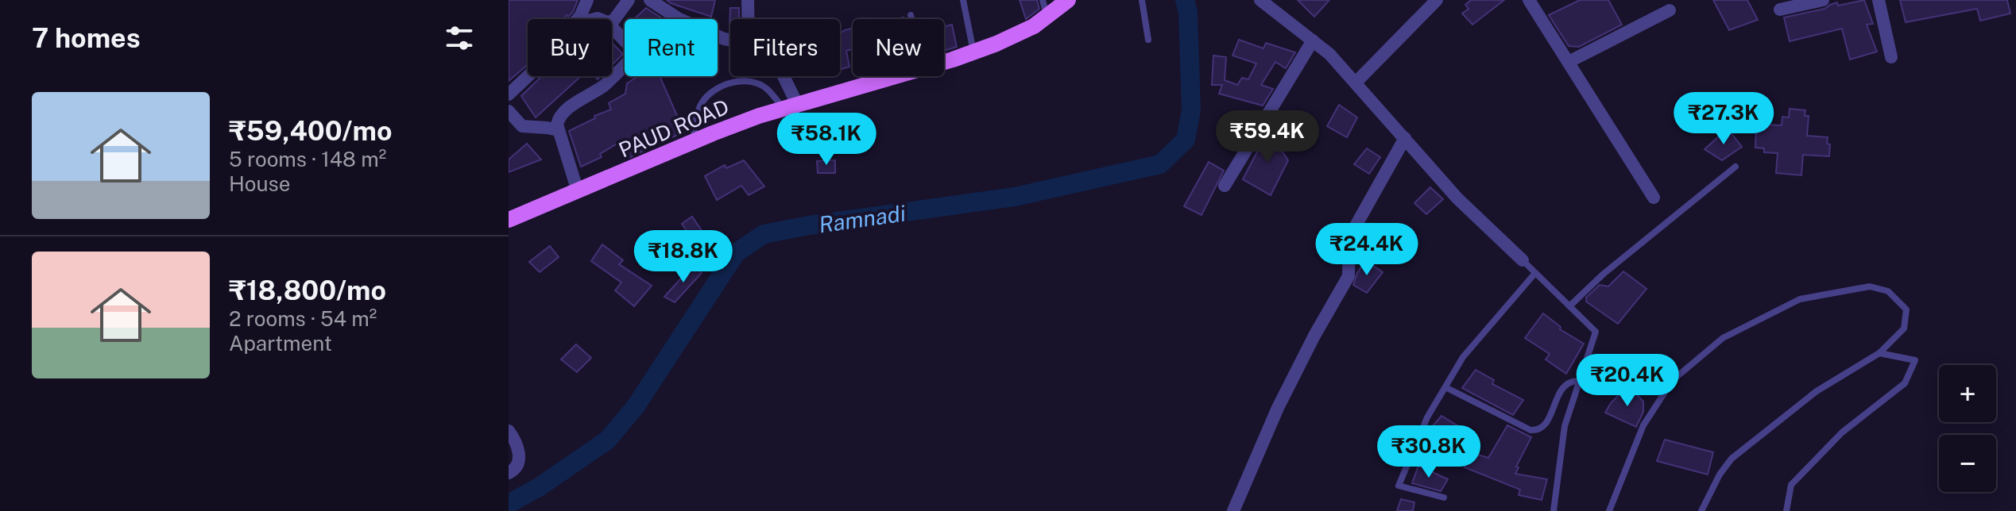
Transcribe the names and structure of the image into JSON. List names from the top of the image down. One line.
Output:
{"streets":{"main road":["PAUD ROAD"]},"water":["Ramnadi"],"page":{"heading":"7 homes","chip":["Buy","Rent","Filters","New"],"list":[{"name":"₹59,400/mo","note":"5 rooms · 148 m² · House"},{"name":"₹18,800/mo","note":"2 rooms · 54 m² · Apartment"}],"price":["₹27.3K","₹59.4K","₹58.1K","₹24.4K","₹18.8K","₹20.4K","₹30.8K"],"map_buttons":["+","−"]}}
